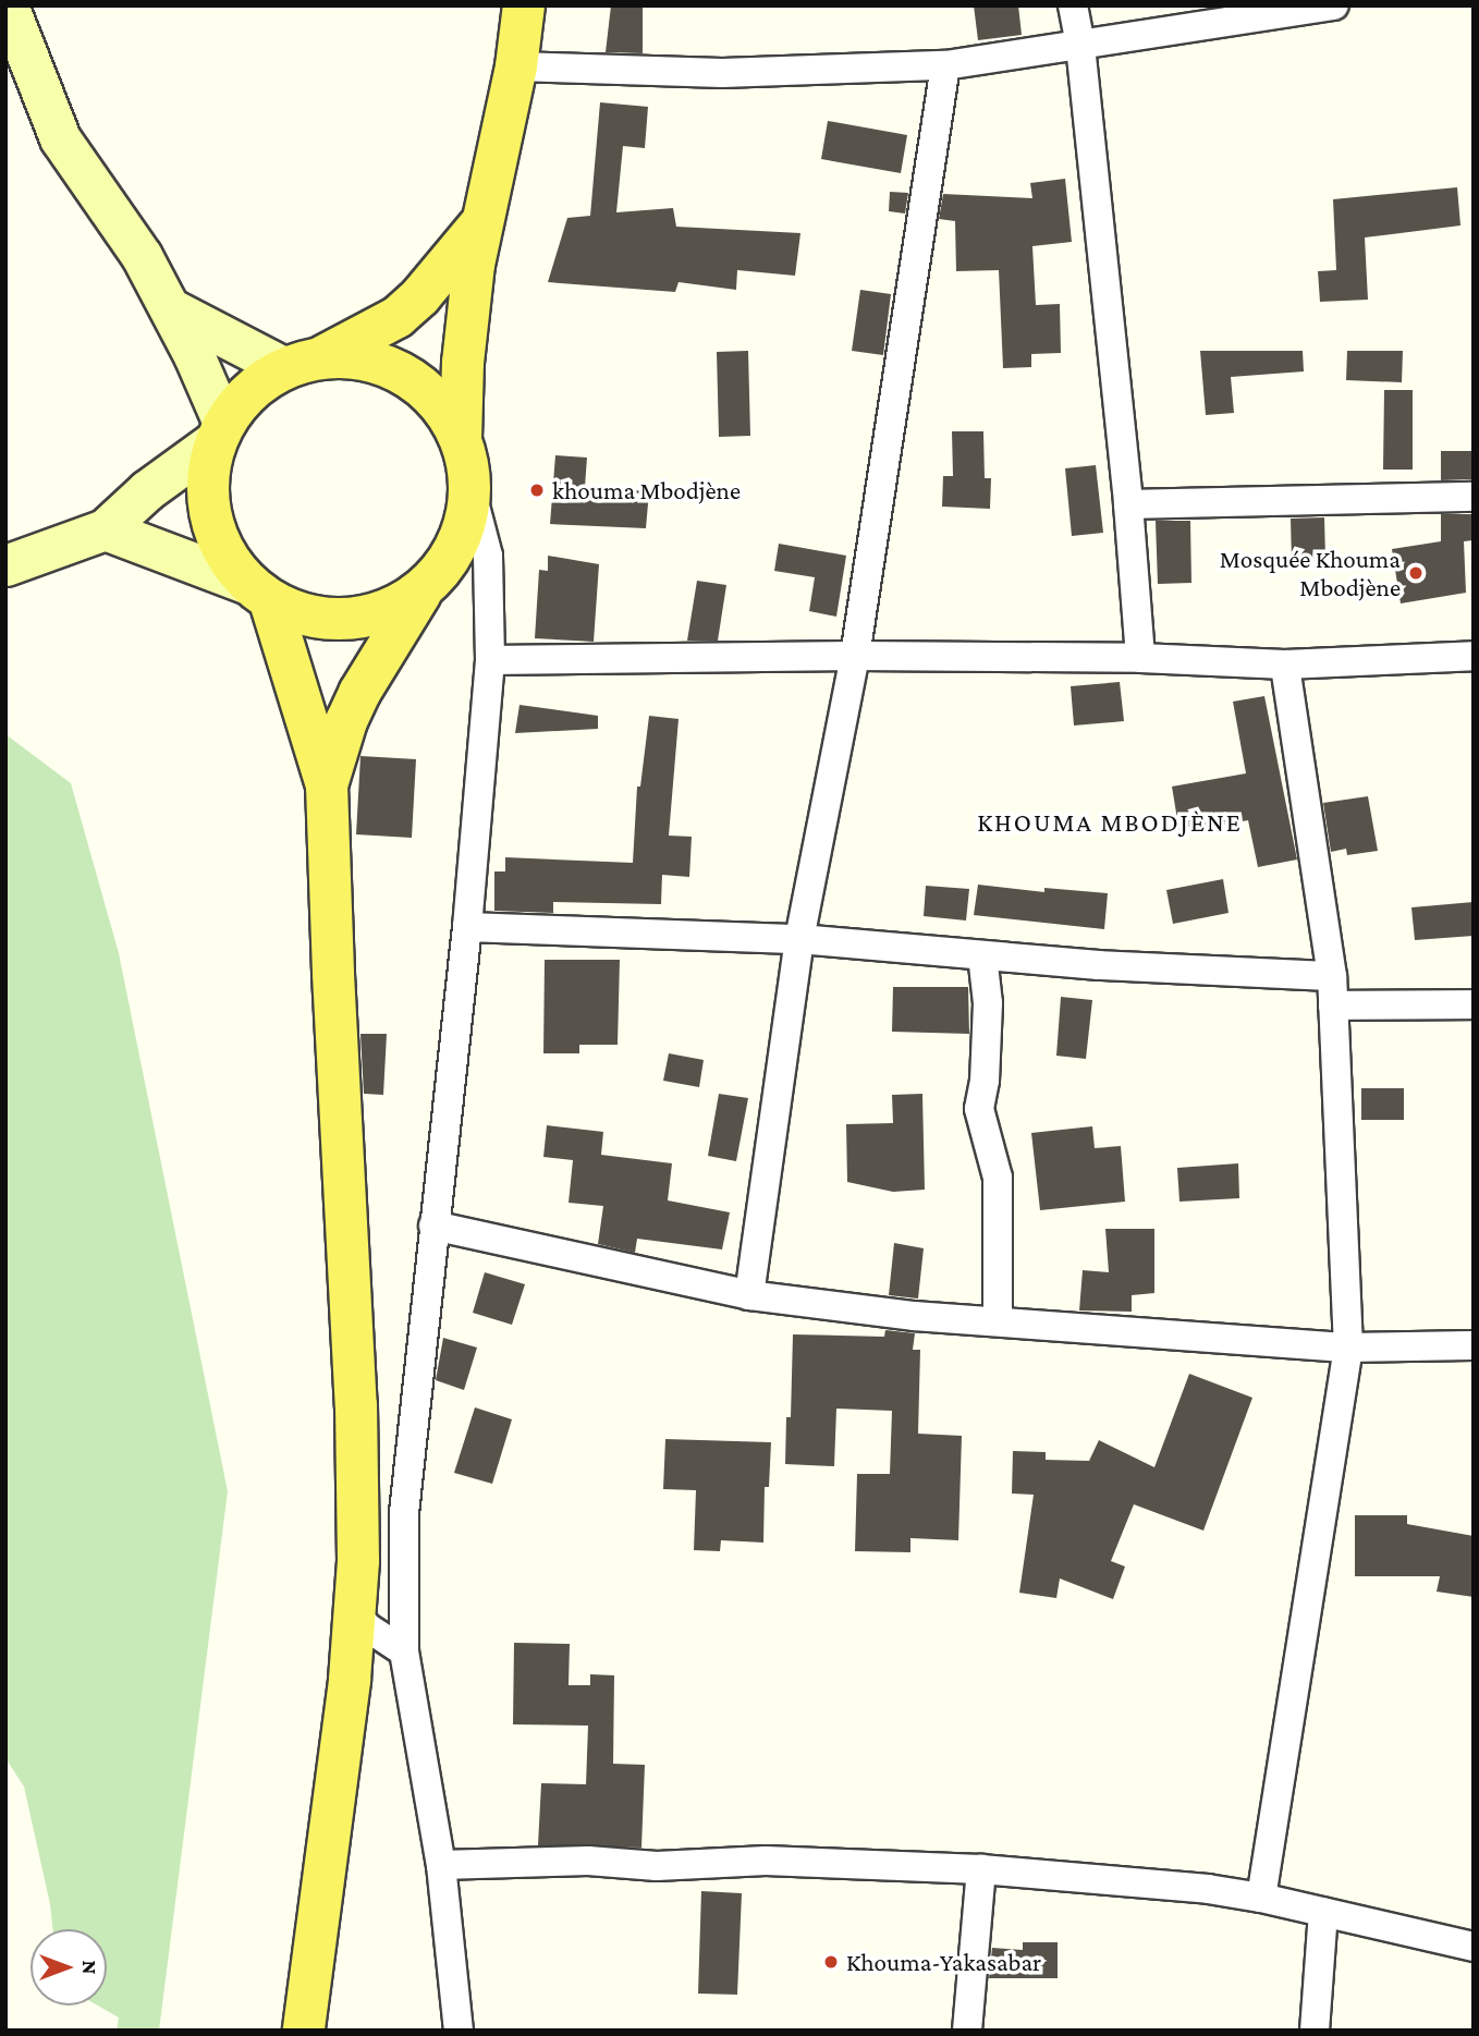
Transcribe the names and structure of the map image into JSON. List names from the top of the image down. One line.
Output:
{"districts":["KHOUMA MBODJÈNE"],"places":["khouma Mbodjène","Mosquée Khouma Mbodjène","Khouma-Yakasabar"],"north":"right"}
